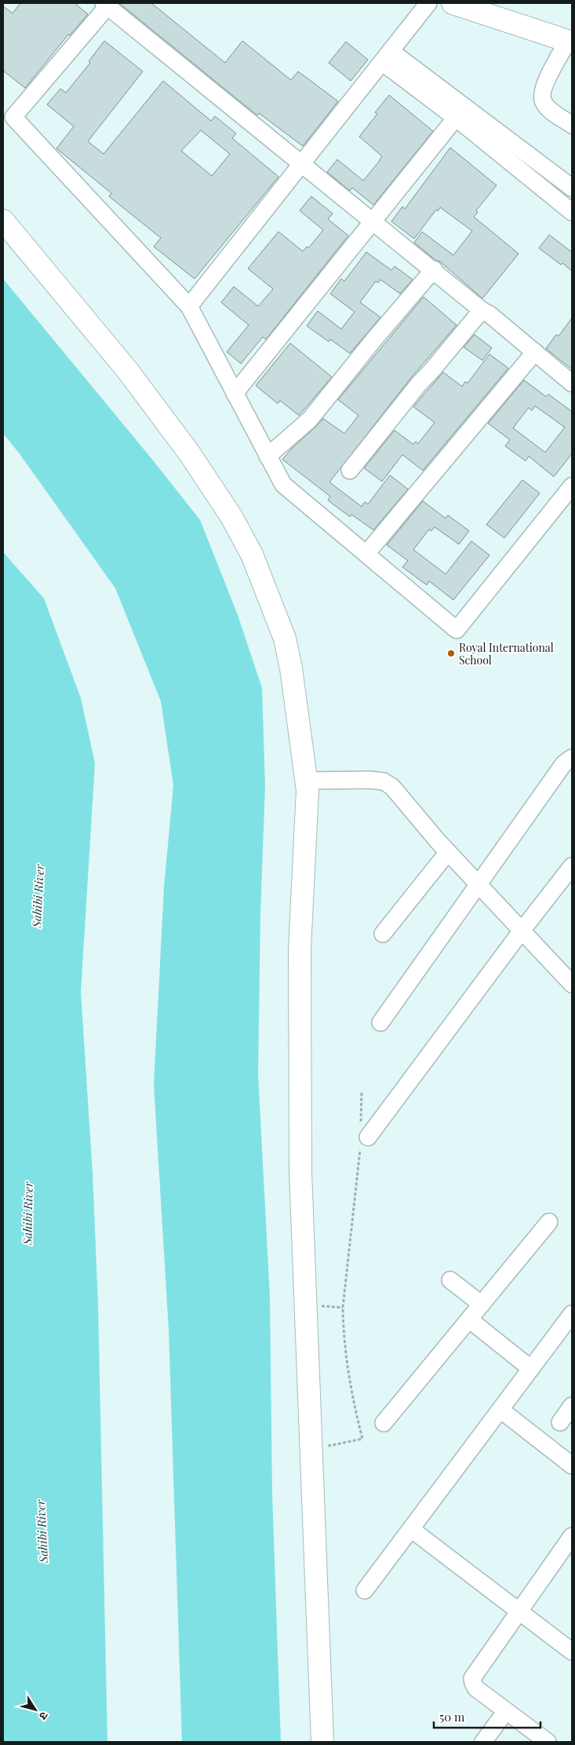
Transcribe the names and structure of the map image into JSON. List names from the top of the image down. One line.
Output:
{"water":["Sahibi River"],"places":["Royal International School"],"scale_bar":"50 m","north":"bottom right"}
